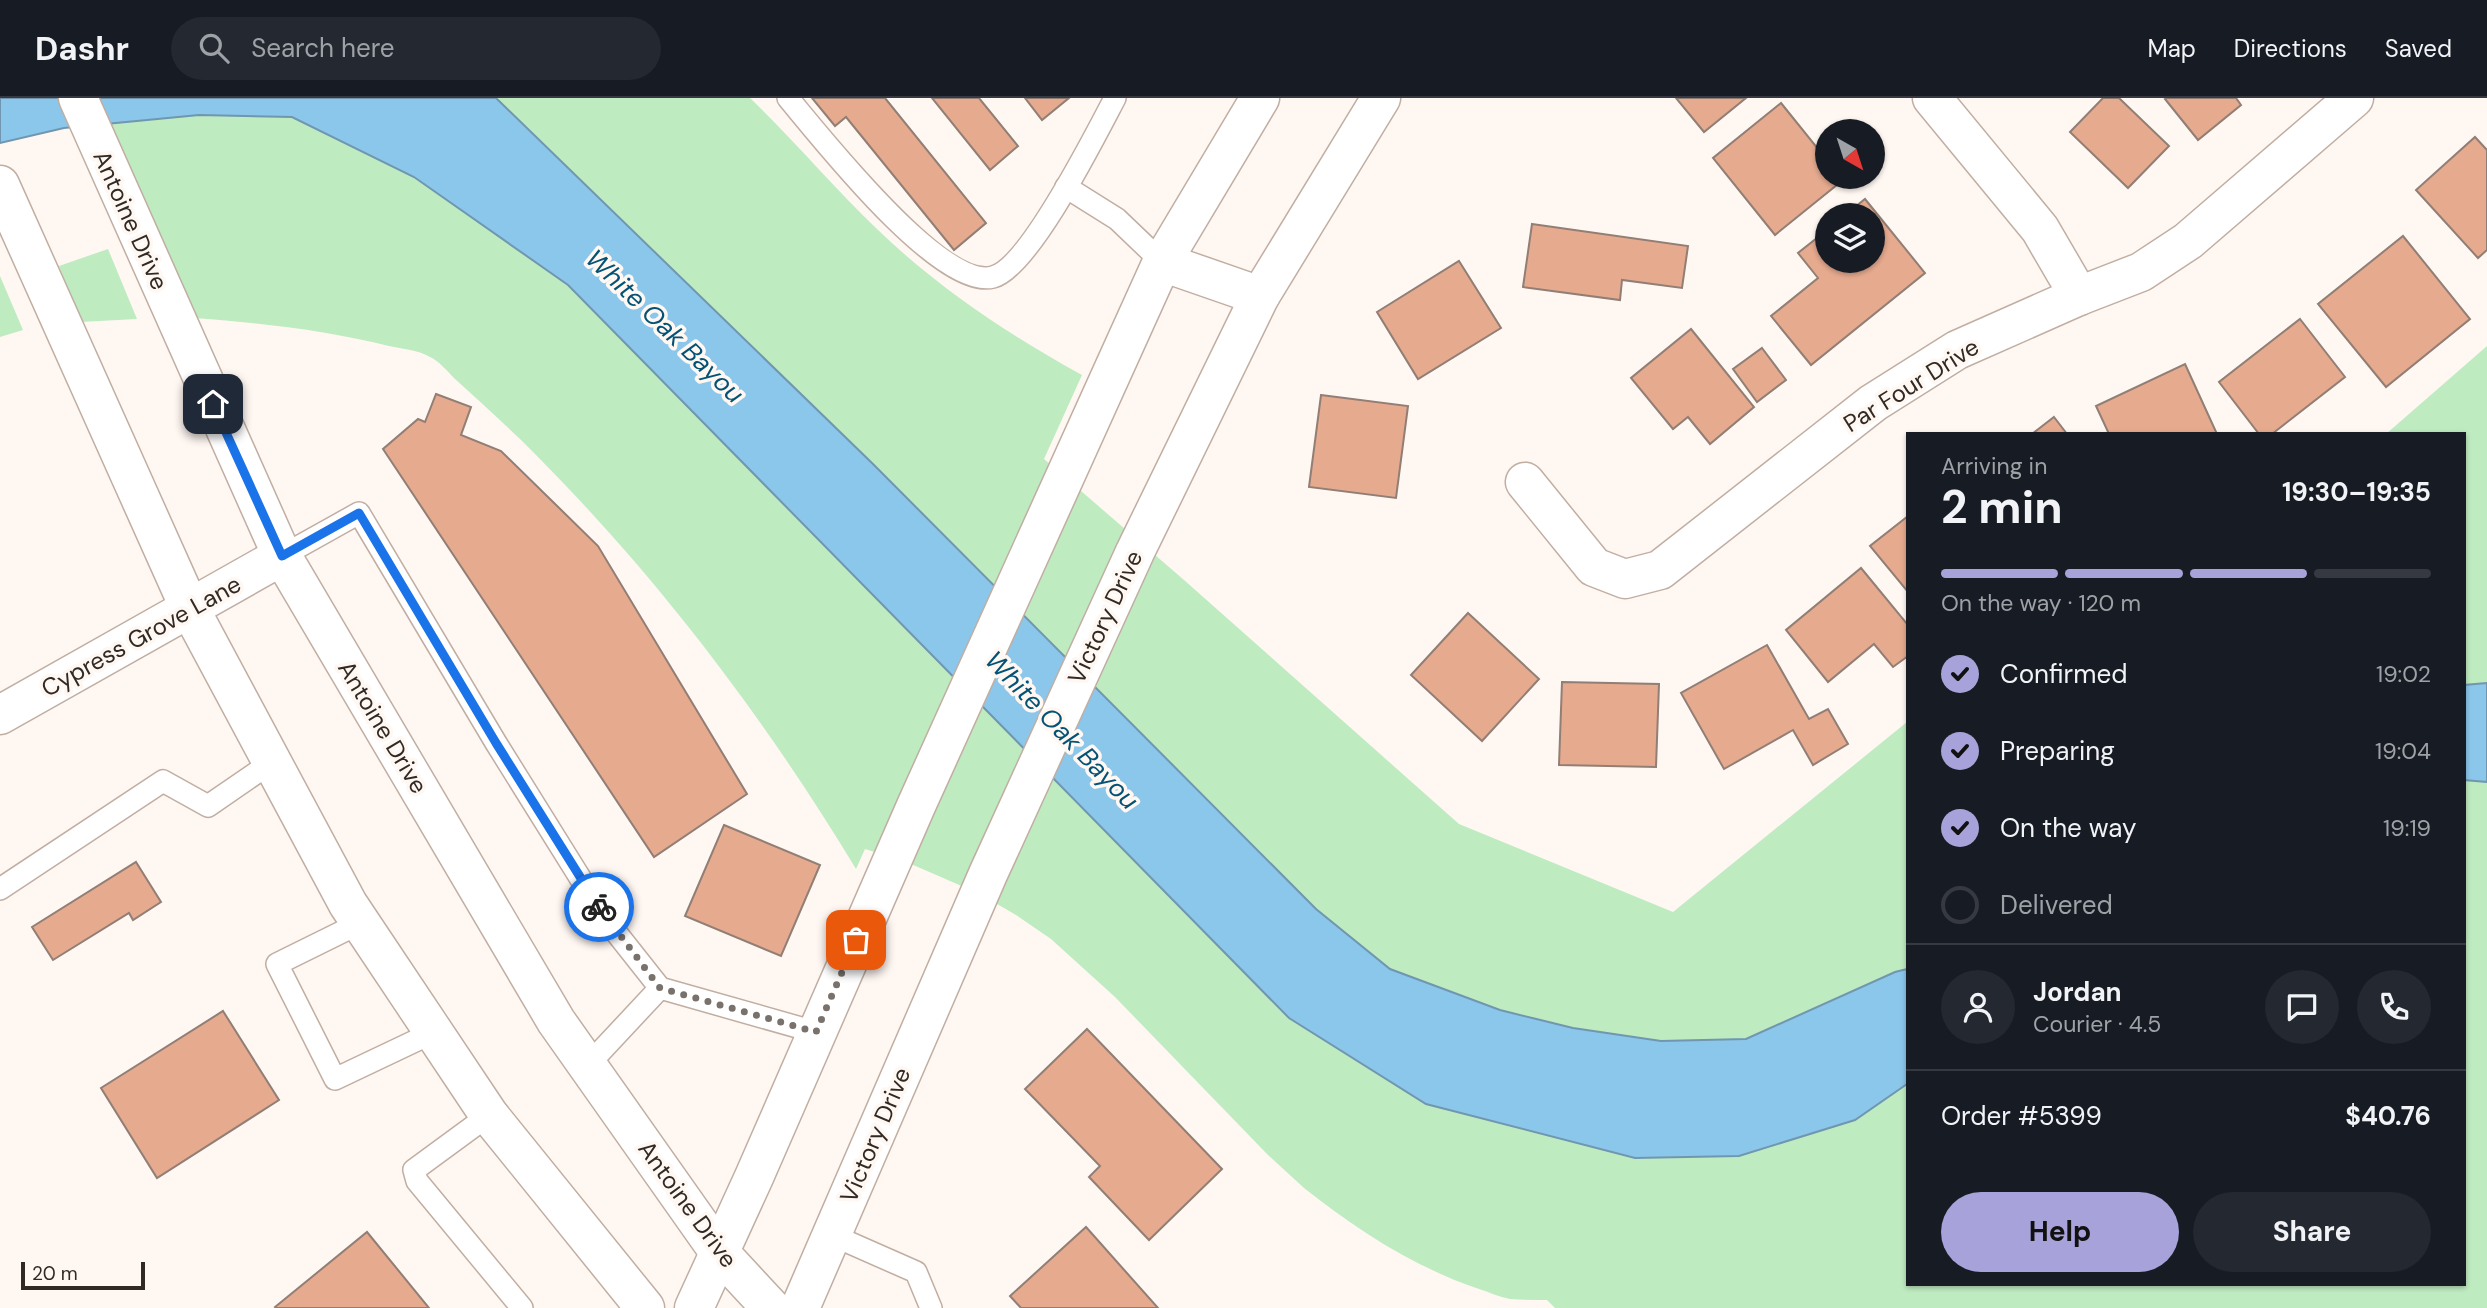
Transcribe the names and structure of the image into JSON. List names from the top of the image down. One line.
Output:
{"streets":{"main road":["Antoine Drive","Par Four Drive","Victory Drive","Cypress Grove Lane"]},"crossings":[["Antoine Drive","Cypress Grove Lane"]],"water":["White Oak Bayou"],"scale_bar":"20 m","north":"bottom right","page":{"header":"Dashr","search":"Search here","nav":["Map","Directions","Saved"],"heading":["2 min","Arriving in","19:30–19:35"],"panel":["Jordan","Courier · 4.5","Order #5399","$40.76"],"bar":"On the way · 120 m","list":[["Confirmed","19:02"],["Preparing","19:04"],["On the way","19:19"],"Delivered"],"buttons":["Help","Share"],"scale":"20 m"}}
